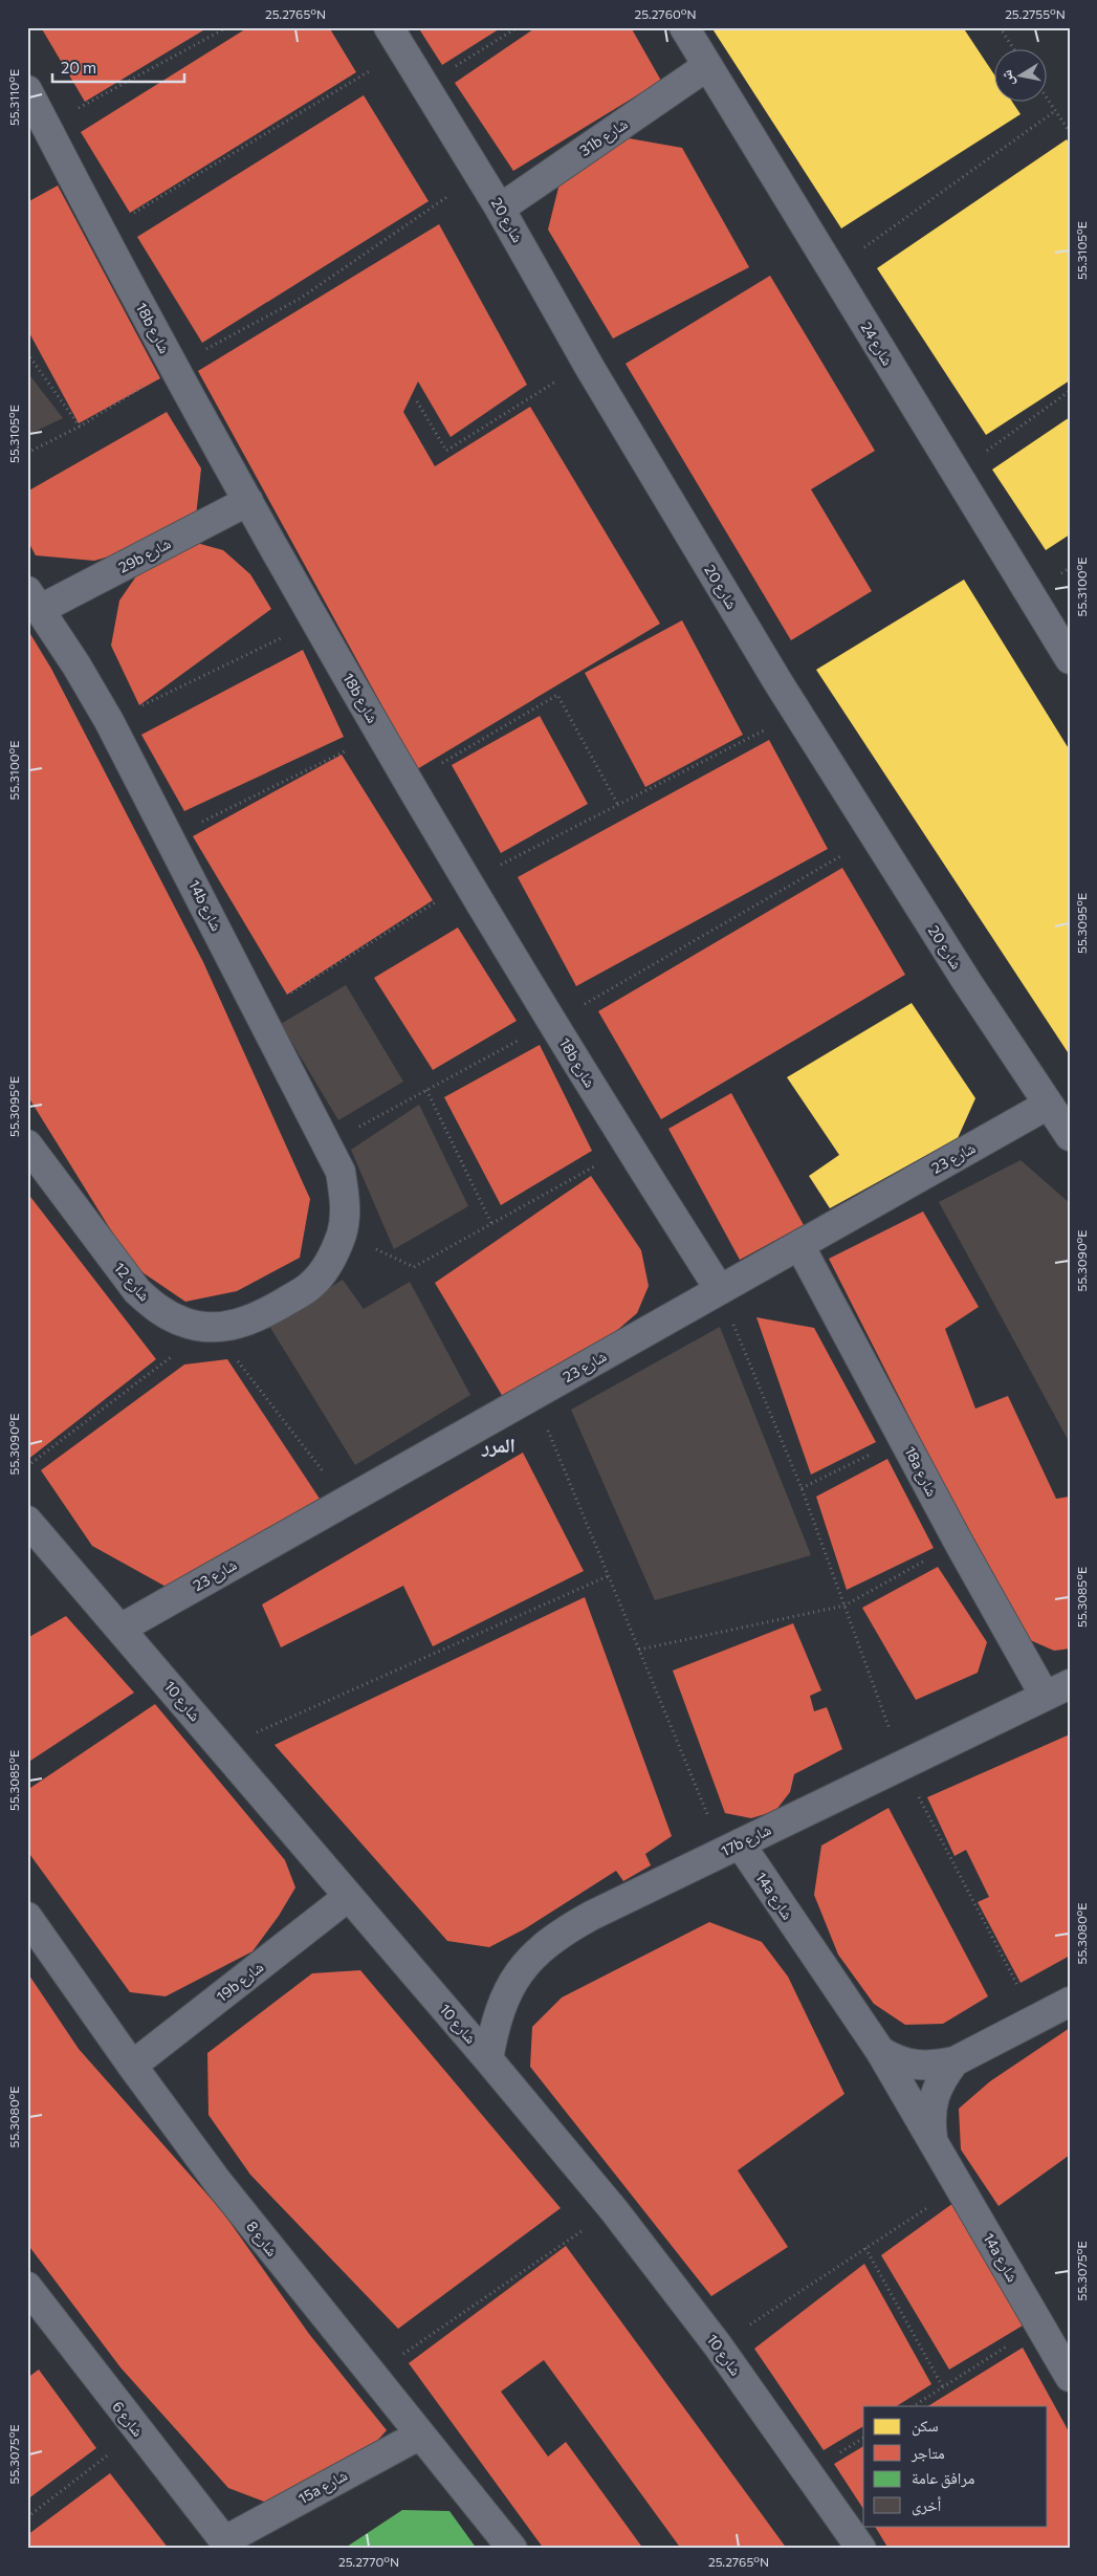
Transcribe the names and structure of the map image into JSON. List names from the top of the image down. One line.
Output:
{"streets":{"street":["31b شارع","شارع 20","18b شارع","شارع 24","29b شارع","14b شارع","شارع 23","شارع 12","18a شارع","شارع 10","17b شارع","14a شارع","19b شارع","شارع 8","شارع 6","15a شارع"]},"crossings":[["31b شارع","شارع 20"],["31b شارع","شارع 24"],["شارع 20","شارع 23"],["18b شارع","29b شارع"],["18b شارع","شارع 23"],["29b شارع","14b شارع"],["14b شارع","شارع 12"],["شارع 23","18a شارع"],["شارع 23","شارع 10"],["18a شارع","17b شارع"],["شارع 10","17b شارع"],["شارع 10","19b شارع"],["17b شارع","14a شارع"],["19b شارع","شارع 8"],["شارع 8","15a شارع"],["شارع 6","15a شارع"]],"districts":["المرر"],"legend":["سكن","متاجر","مرافق عامة","أخرى"],"scale_bar":"20 m","north":"left","coordinates":["25.2765°N","25.2760°N","25.2755°N","55.3110°E","55.3105°E","55.3100°E","55.3095°E","55.3090°E","55.3085°E","55.3080°E","55.3075°E","25.2770°N"]}
